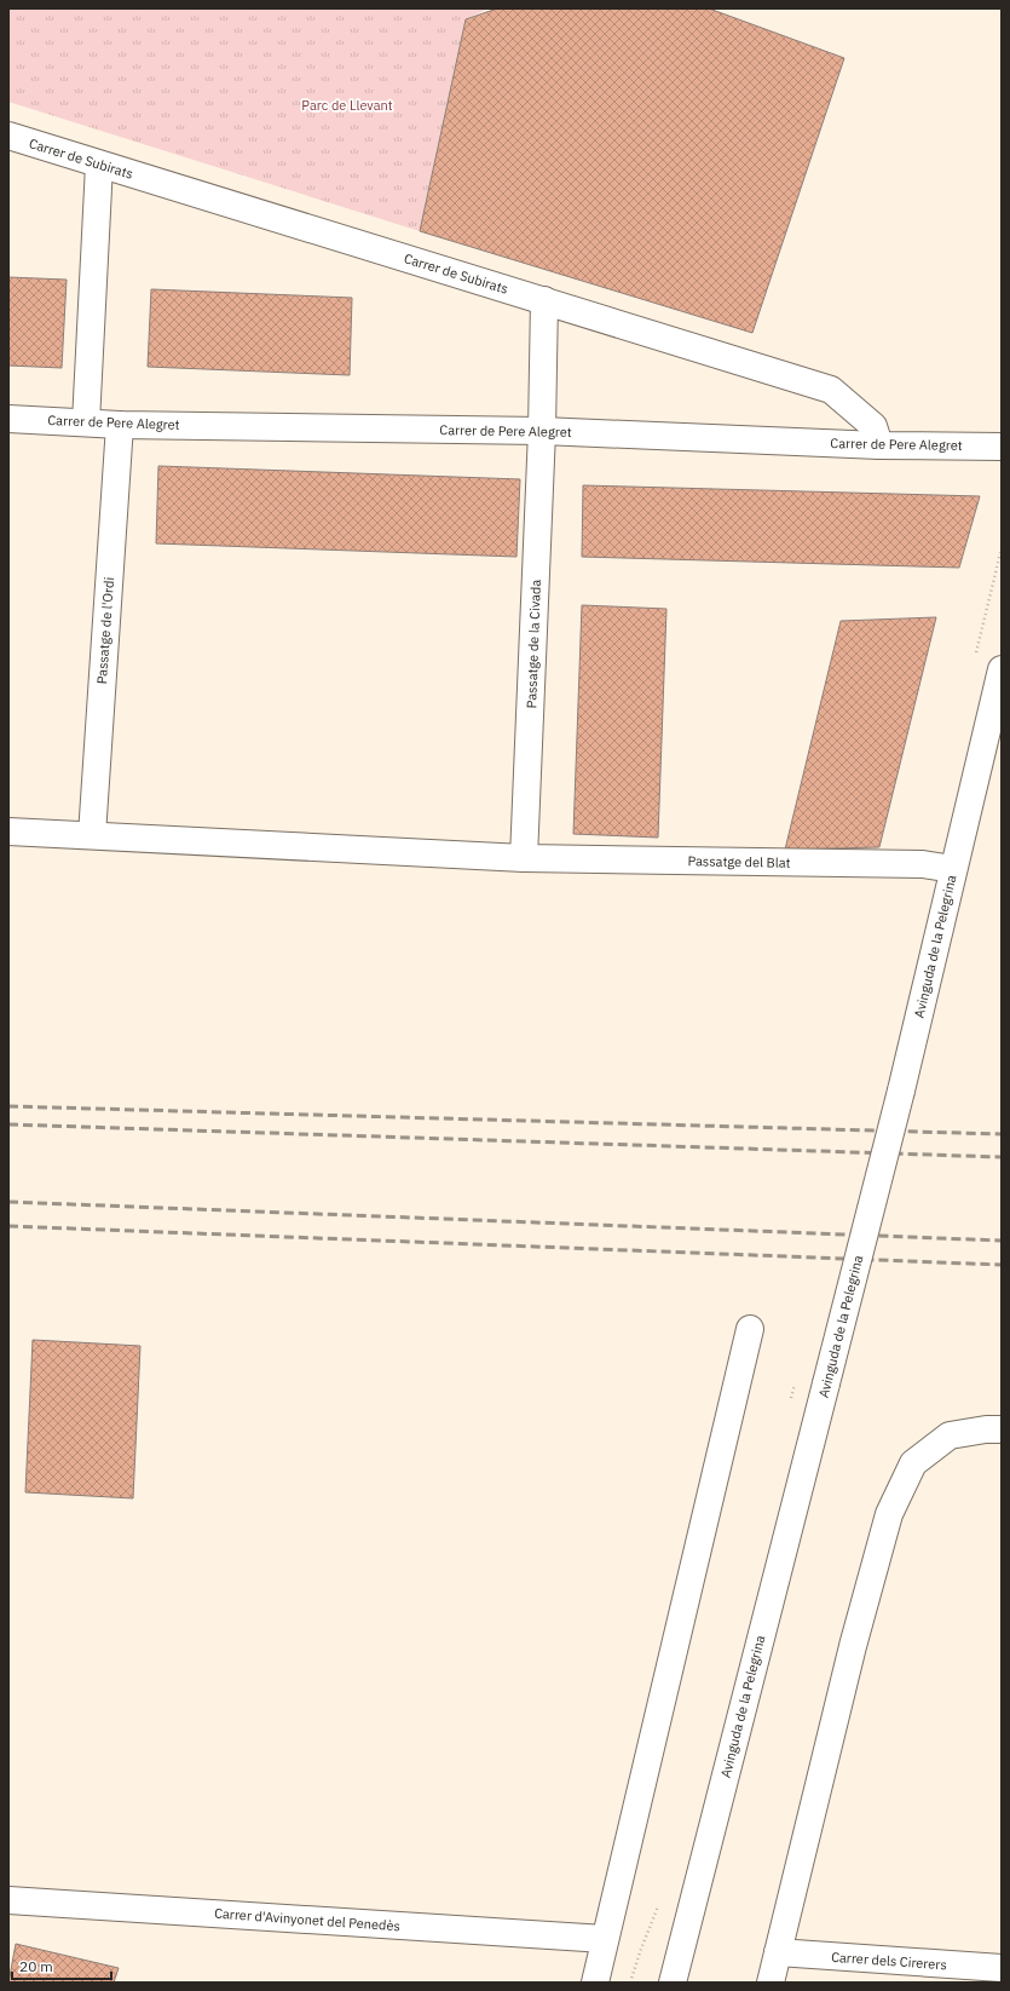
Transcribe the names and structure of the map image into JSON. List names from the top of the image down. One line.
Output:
{"streets":{"street":["Carrer de Subirats","Carrer de Pere Alegret","Passatge de l'Ordi","Passatge de la Civada","Passatge del Blat","Avinguda de la Pelegrina","Carrer d'Avinyonet del Penedès","Carrer dels Cirerers"]},"crossings":[["Carrer de Subirats","Carrer de Pere Alegret"],["Carrer de Subirats","Passatge de la Civada"],["Carrer de Pere Alegret","Passatge de l'Ordi"],["Carrer de Pere Alegret","Passatge de la Civada"],["Passatge de l'Ordi","Passatge del Blat"],["Passatge de la Civada","Passatge del Blat"],["Passatge del Blat","Avinguda de la Pelegrina"]],"parks":["Parc de Llevant"],"scale_bar":"20 m"}
